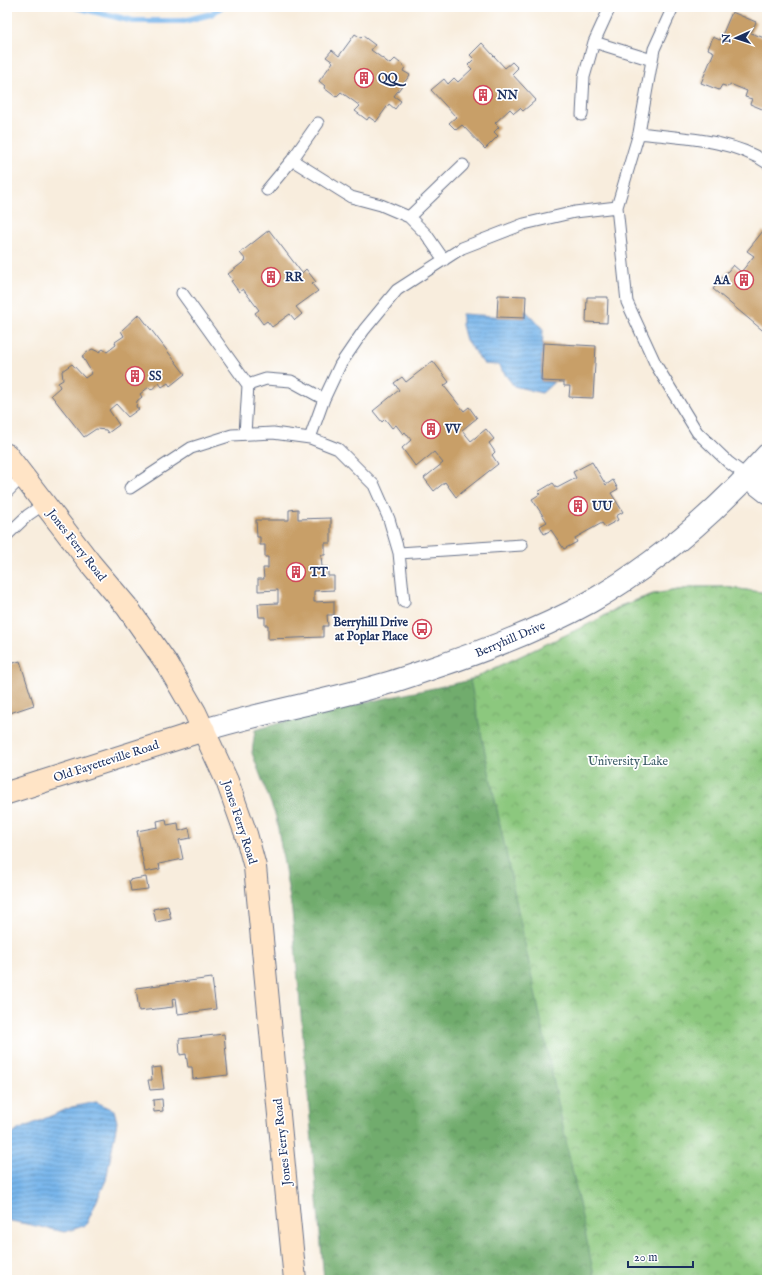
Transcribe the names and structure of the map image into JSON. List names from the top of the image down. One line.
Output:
{"streets":{"street":["Jones Ferry Road","Berryhill Drive","Old Fayetteville Road"]},"crossings":[["Jones Ferry Road","Berryhill Drive"],["Jones Ferry Road","Old Fayetteville Road"],["Berryhill Drive","Old Fayetteville Road"]],"parks":["University Lake"],"places":{"building":["QQ","NN","RR","AA","SS","VV","UU","TT"],"bus stop":["Berryhill Drive at Poplar Place"]},"scale_bar":"20 m","north":"left"}
